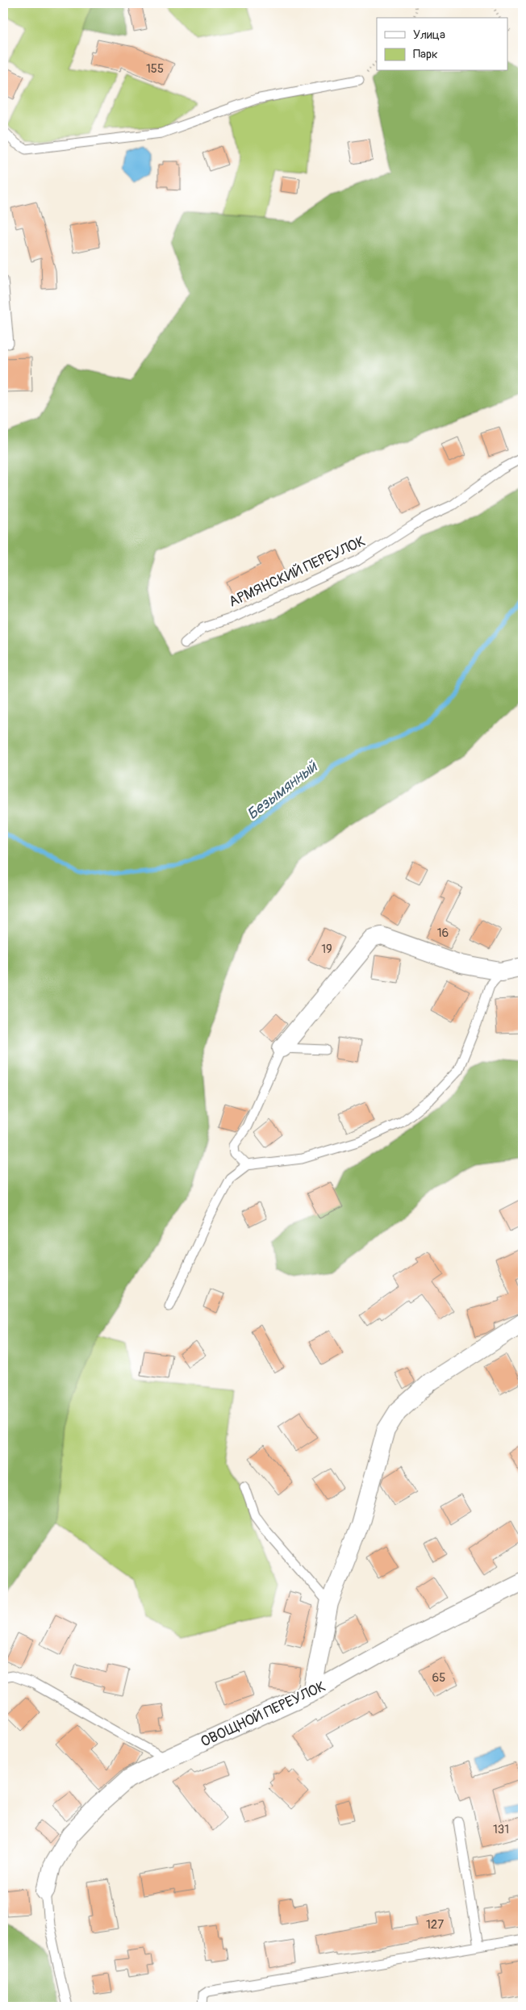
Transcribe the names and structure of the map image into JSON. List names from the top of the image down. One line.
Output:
{"streets":{"street":["ОВОЩНОЙ ПЕРЕУЛОК"],"lane":["АРМЯНСКИЙ ПЕРЕУЛОК"]},"water":["Безымянный"],"house_numbers":["155","16","19","65","131","127"],"legend":["Улица","Парк"]}
